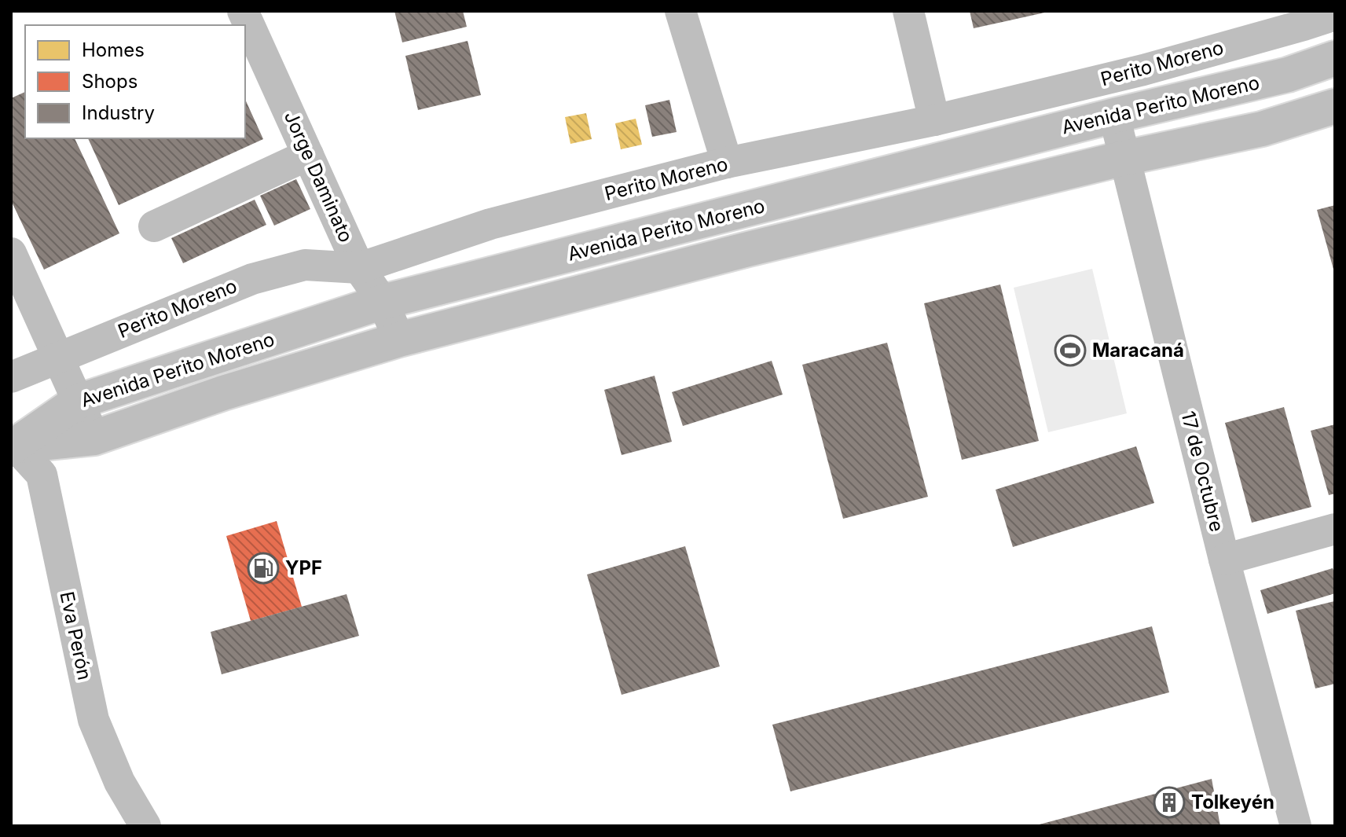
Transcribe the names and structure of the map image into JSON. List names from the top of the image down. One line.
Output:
{"streets":{"main road":["Avenida Perito Moreno"],"street":["Perito Moreno","Jorge Daminato","17 de Octubre","Eva Perón"]},"crossings":[["Perito Moreno","Jorge Daminato"],["Avenida Perito Moreno","Jorge Daminato"],["Avenida Perito Moreno","17 de Octubre"],["Avenida Perito Moreno","Eva Perón"]],"places":{"sports":["Maracaná"],"fuel station":["YPF"],"building":["Tolkeyén"]},"legend":["Homes","Shops","Industry"]}
